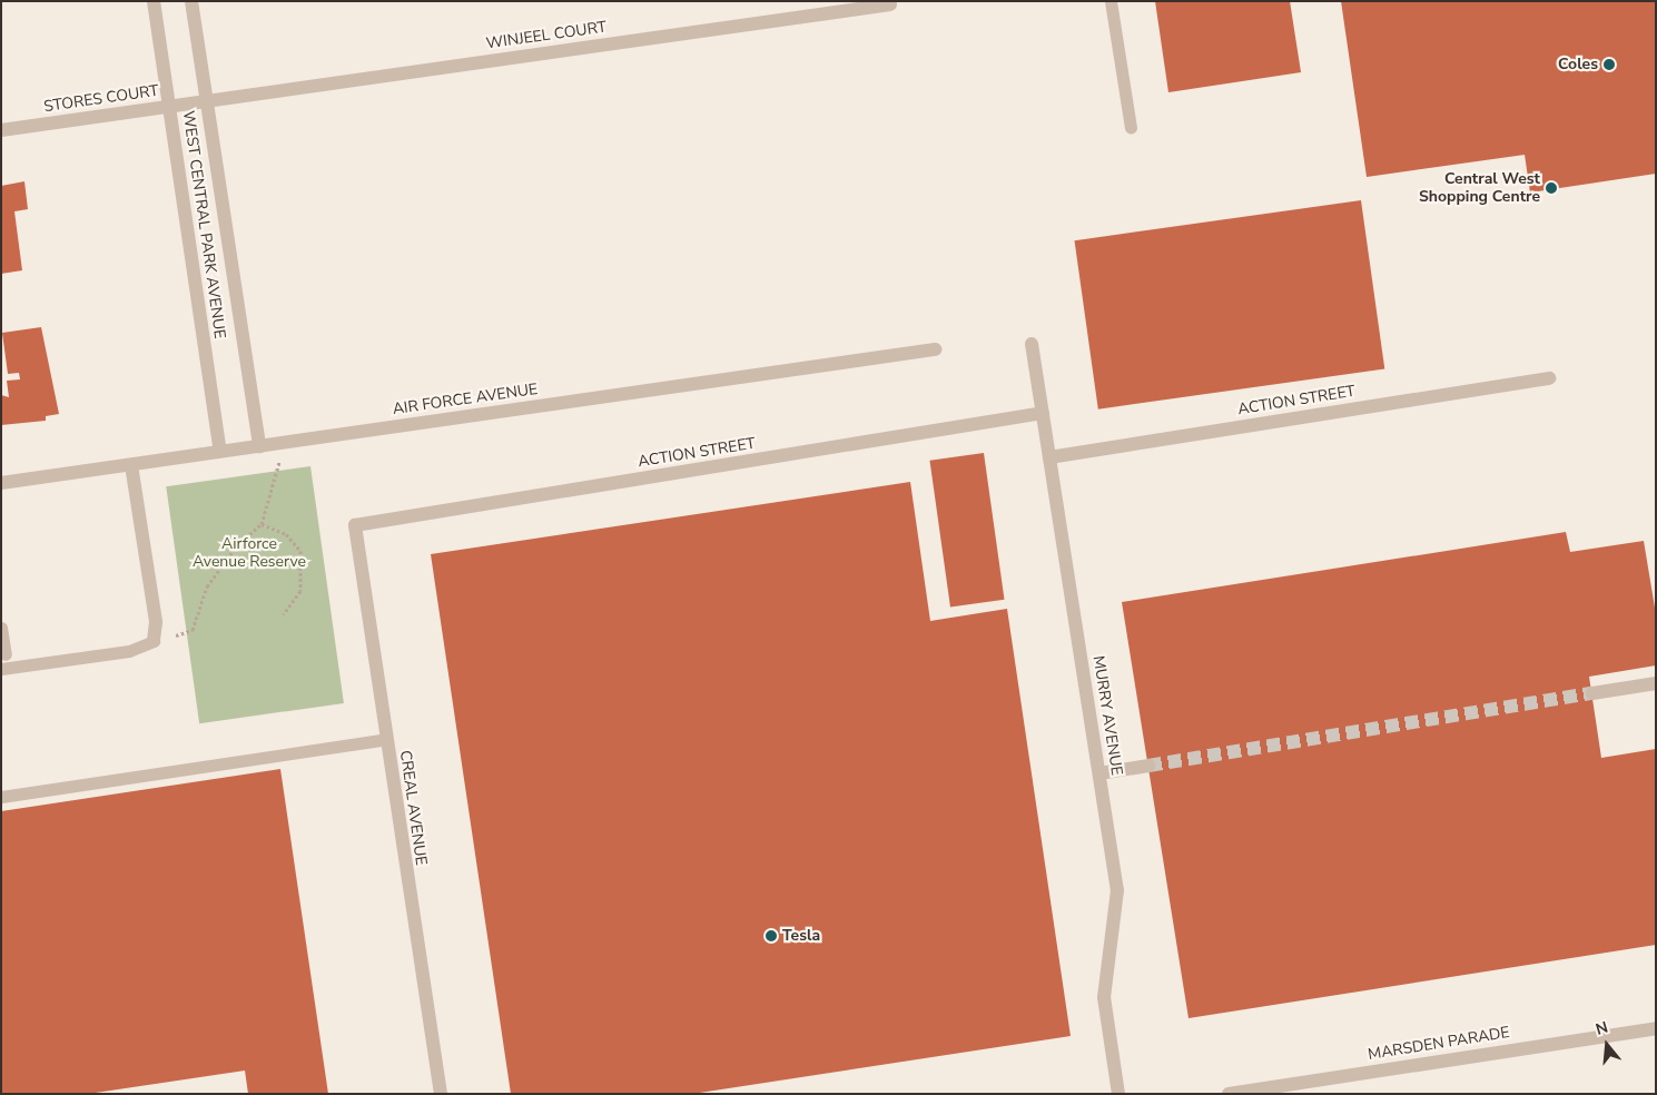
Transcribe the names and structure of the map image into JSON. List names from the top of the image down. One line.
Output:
{"streets":{"street":["WINJEEL COURT","STORES COURT","WEST CENTRAL PARK AVENUE","AIR FORCE AVENUE","ACTION STREET","MURRY AVENUE","CREAL AVENUE","MARSDEN PARADE"]},"crossings":[["WINJEEL COURT","STORES COURT"],["WINJEEL COURT","WEST CENTRAL PARK AVENUE"],["STORES COURT","WEST CENTRAL PARK AVENUE"],["WEST CENTRAL PARK AVENUE","AIR FORCE AVENUE"],["ACTION STREET","MURRY AVENUE"],["ACTION STREET","CREAL AVENUE"]],"parks":["Airforce Avenue Reserve"],"places":["Coles","Central West Shopping Centre","Tesla"],"north":"top"}
